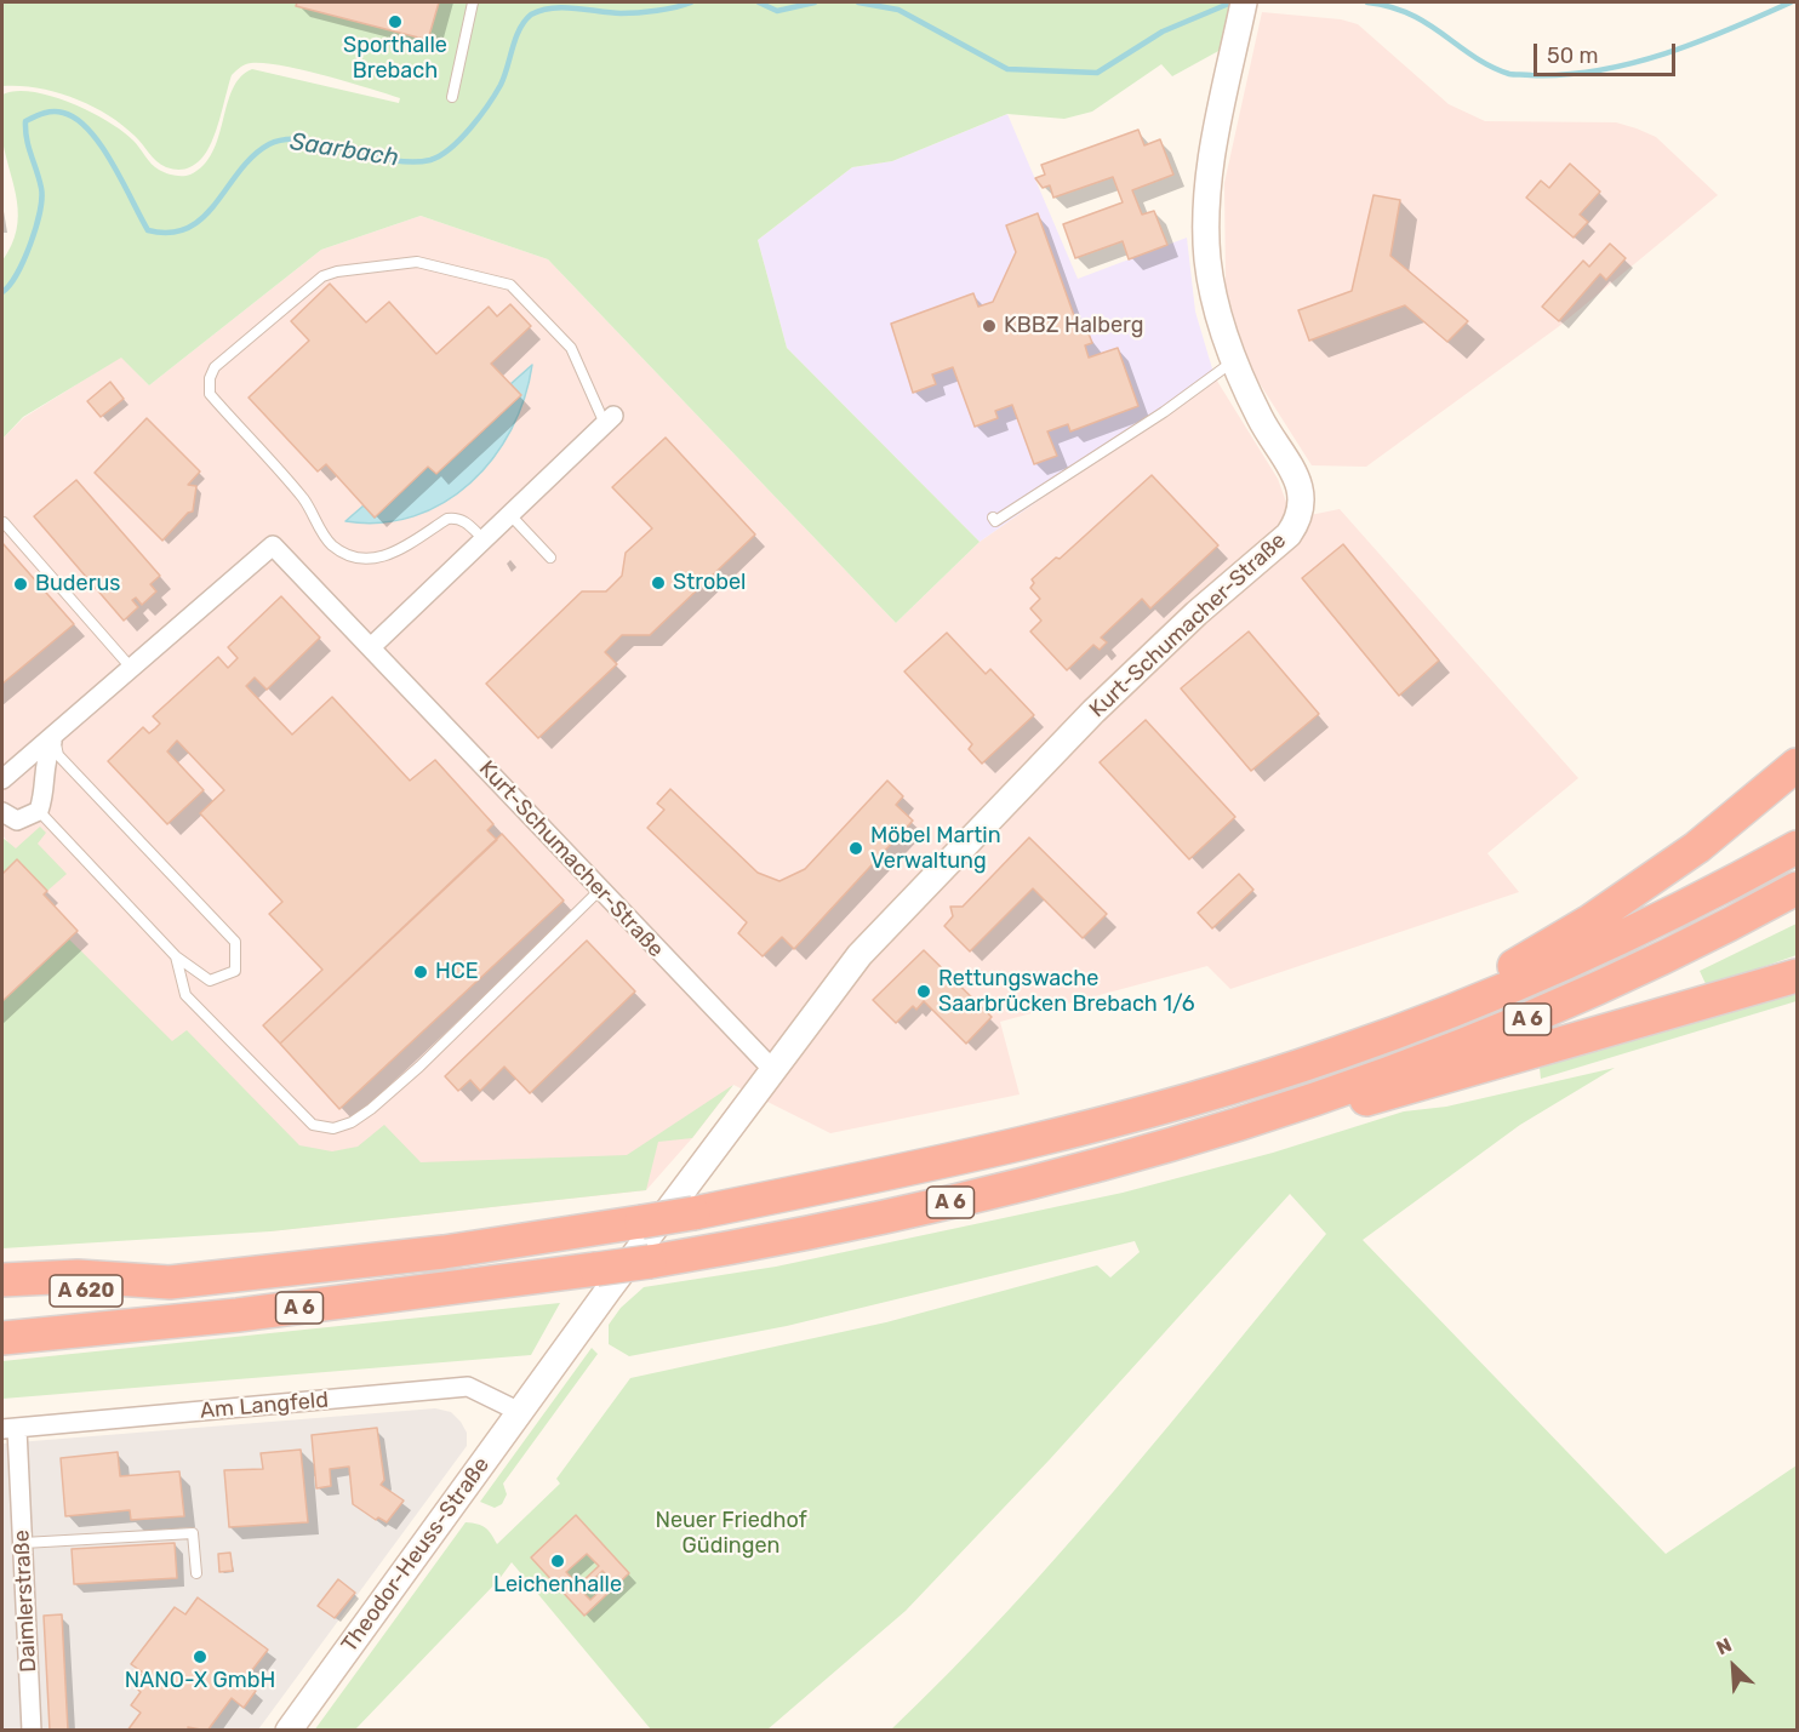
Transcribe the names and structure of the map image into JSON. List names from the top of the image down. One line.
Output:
{"streets":{"highway":["A 6","A 620"],"street":["Kurt-Schumacher-Straße","Am Langfeld","Theodor-Heuss-Straße","Daimlerstraße"]},"crossings":[["Kurt-Schumacher-Straße","Theodor-Heuss-Straße"],["A 6","A 620"],["Am Langfeld","Theodor-Heuss-Straße"],["Am Langfeld","Daimlerstraße"]],"water":["Saarbach"],"parks":["Neuer Friedhof Güdingen"],"places":["Sporthalle Brebach","KBBZ Halberg","Strobel","Buderus","Möbel Martin Verwaltung","HCE","Rettungswache Saarbrücken Brebach 1/6","Leichenhalle","NANO-X GmbH"],"scale_bar":"50 m","north":"top left"}
